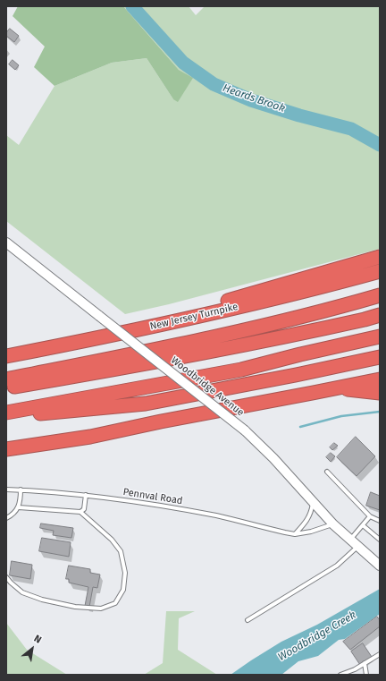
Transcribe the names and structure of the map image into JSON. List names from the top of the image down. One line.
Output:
{"streets":{"highway":["New Jersey Turnpike"],"street":["Woodbridge Avenue"],"lane":["Pennval Road"]},"crossings":[["Woodbridge Avenue","Pennval Road"]],"water":["Heards Brook","Woodbridge Creek"],"north":"top right"}
